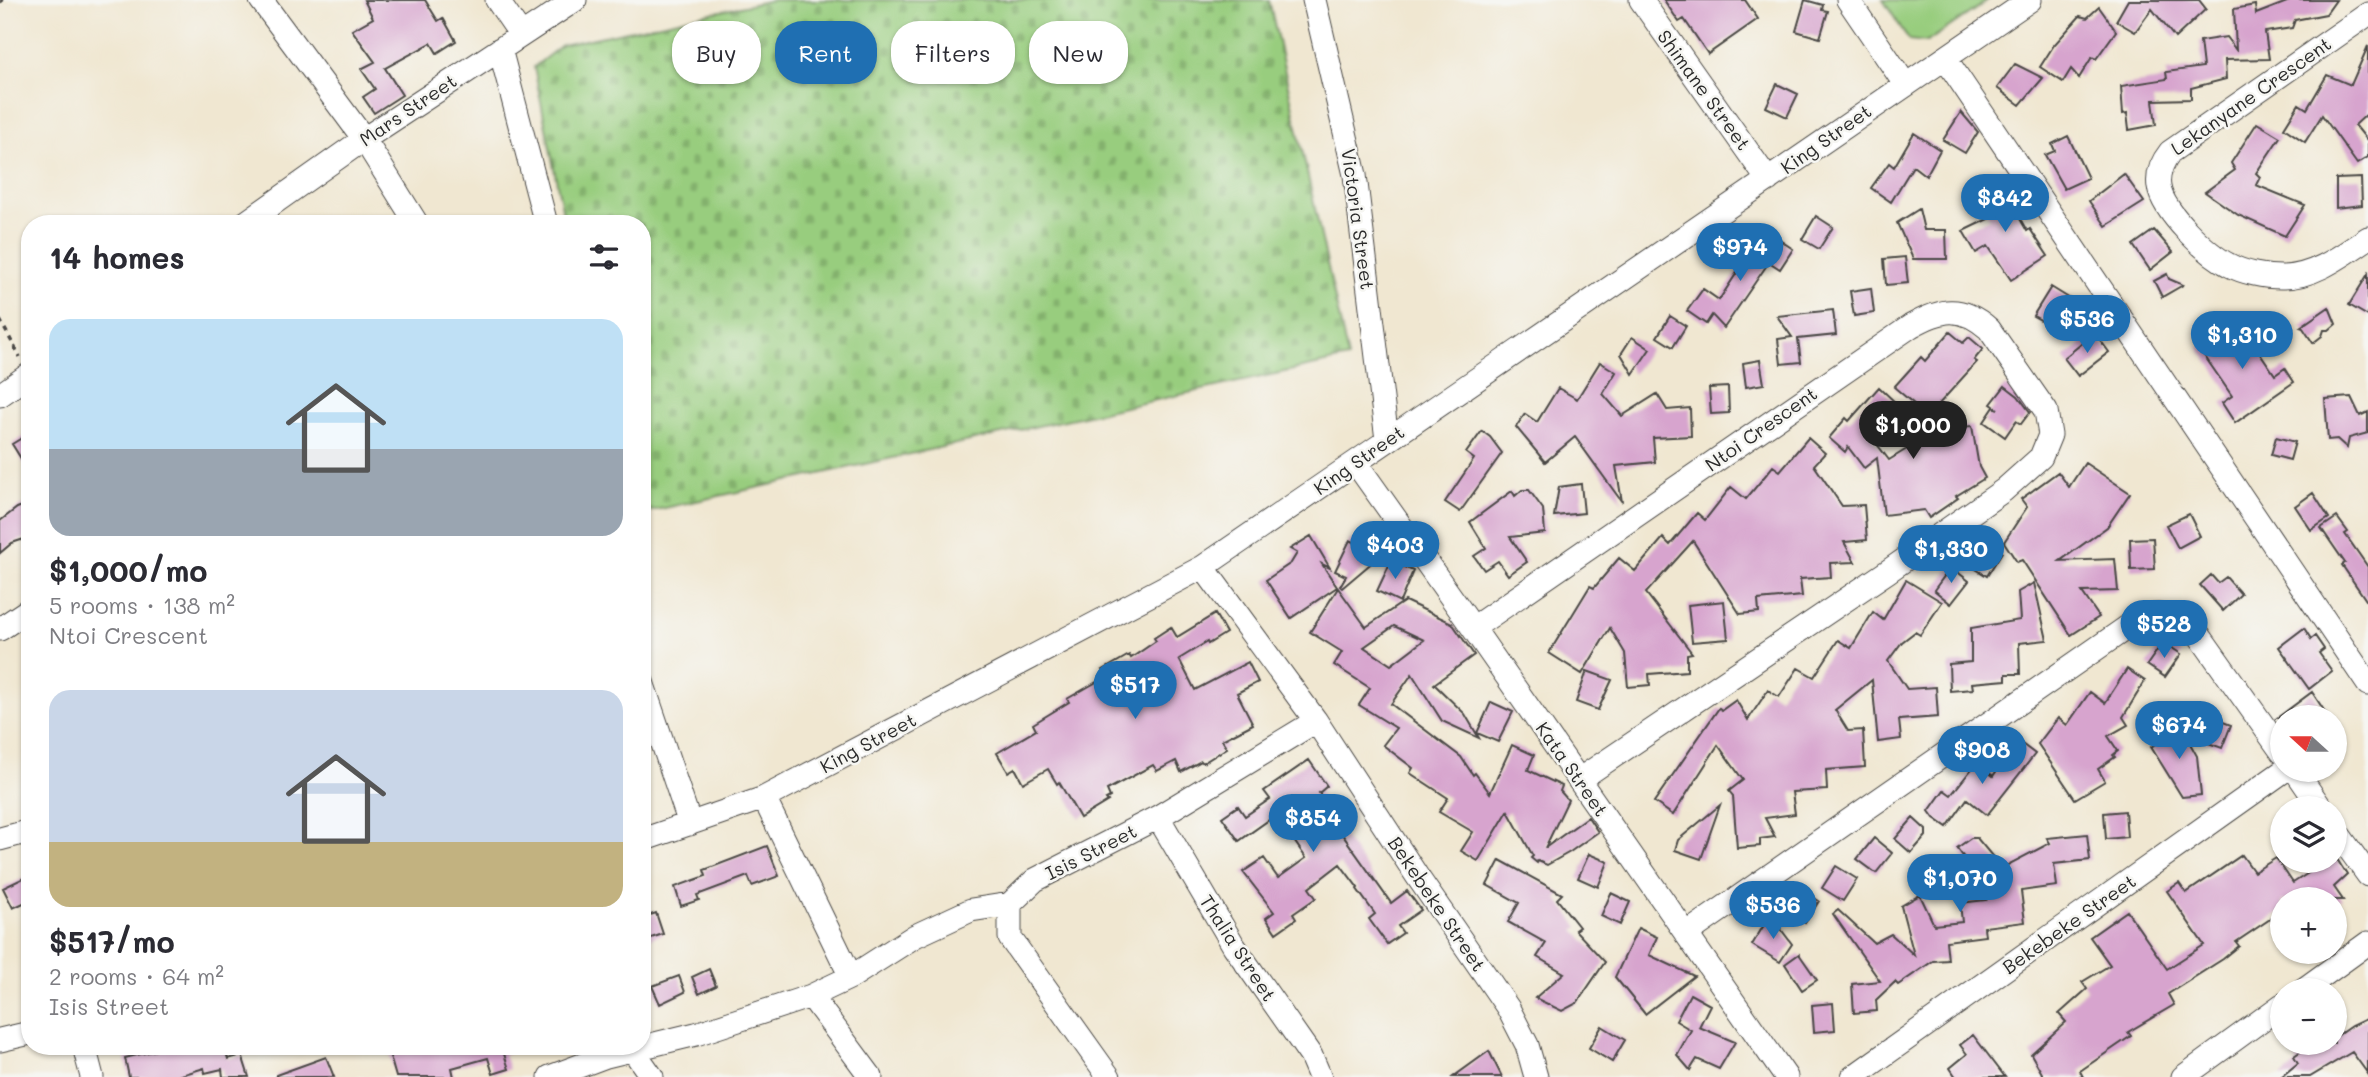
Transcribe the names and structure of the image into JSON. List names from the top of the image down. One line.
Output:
{"streets":{"street":["Shimane Street","Lekanyane Crescent","Mars Street","King Street","Victoria Street","Ntoi Crescent","Kata Street","Isis Street","Bekebeke Street","Thalia Street"]},"crossings":[["Shimane Street","King Street"],["King Street","Victoria Street"],["King Street","Kata Street"],["King Street","Bekebeke Street"],["Ntoi Crescent","Kata Street"],["Isis Street","Bekebeke Street"],["Isis Street","Thalia Street"]],"north":"left","page":{"chip":["Buy","Rent","Filters","New"],"price":["$842","$974","$536","$1,310","$1,000","$403","$1,330","$528","$517","$674","$908","$854","$1,070","$536"],"heading":"14 homes","list":[{"name":"$1,000/mo","note":"5 rooms · 138 m² · Ntoi Crescent"},{"name":"$517/mo","note":"2 rooms · 64 m² · Isis Street"}],"map_buttons":["+","−"]}}
